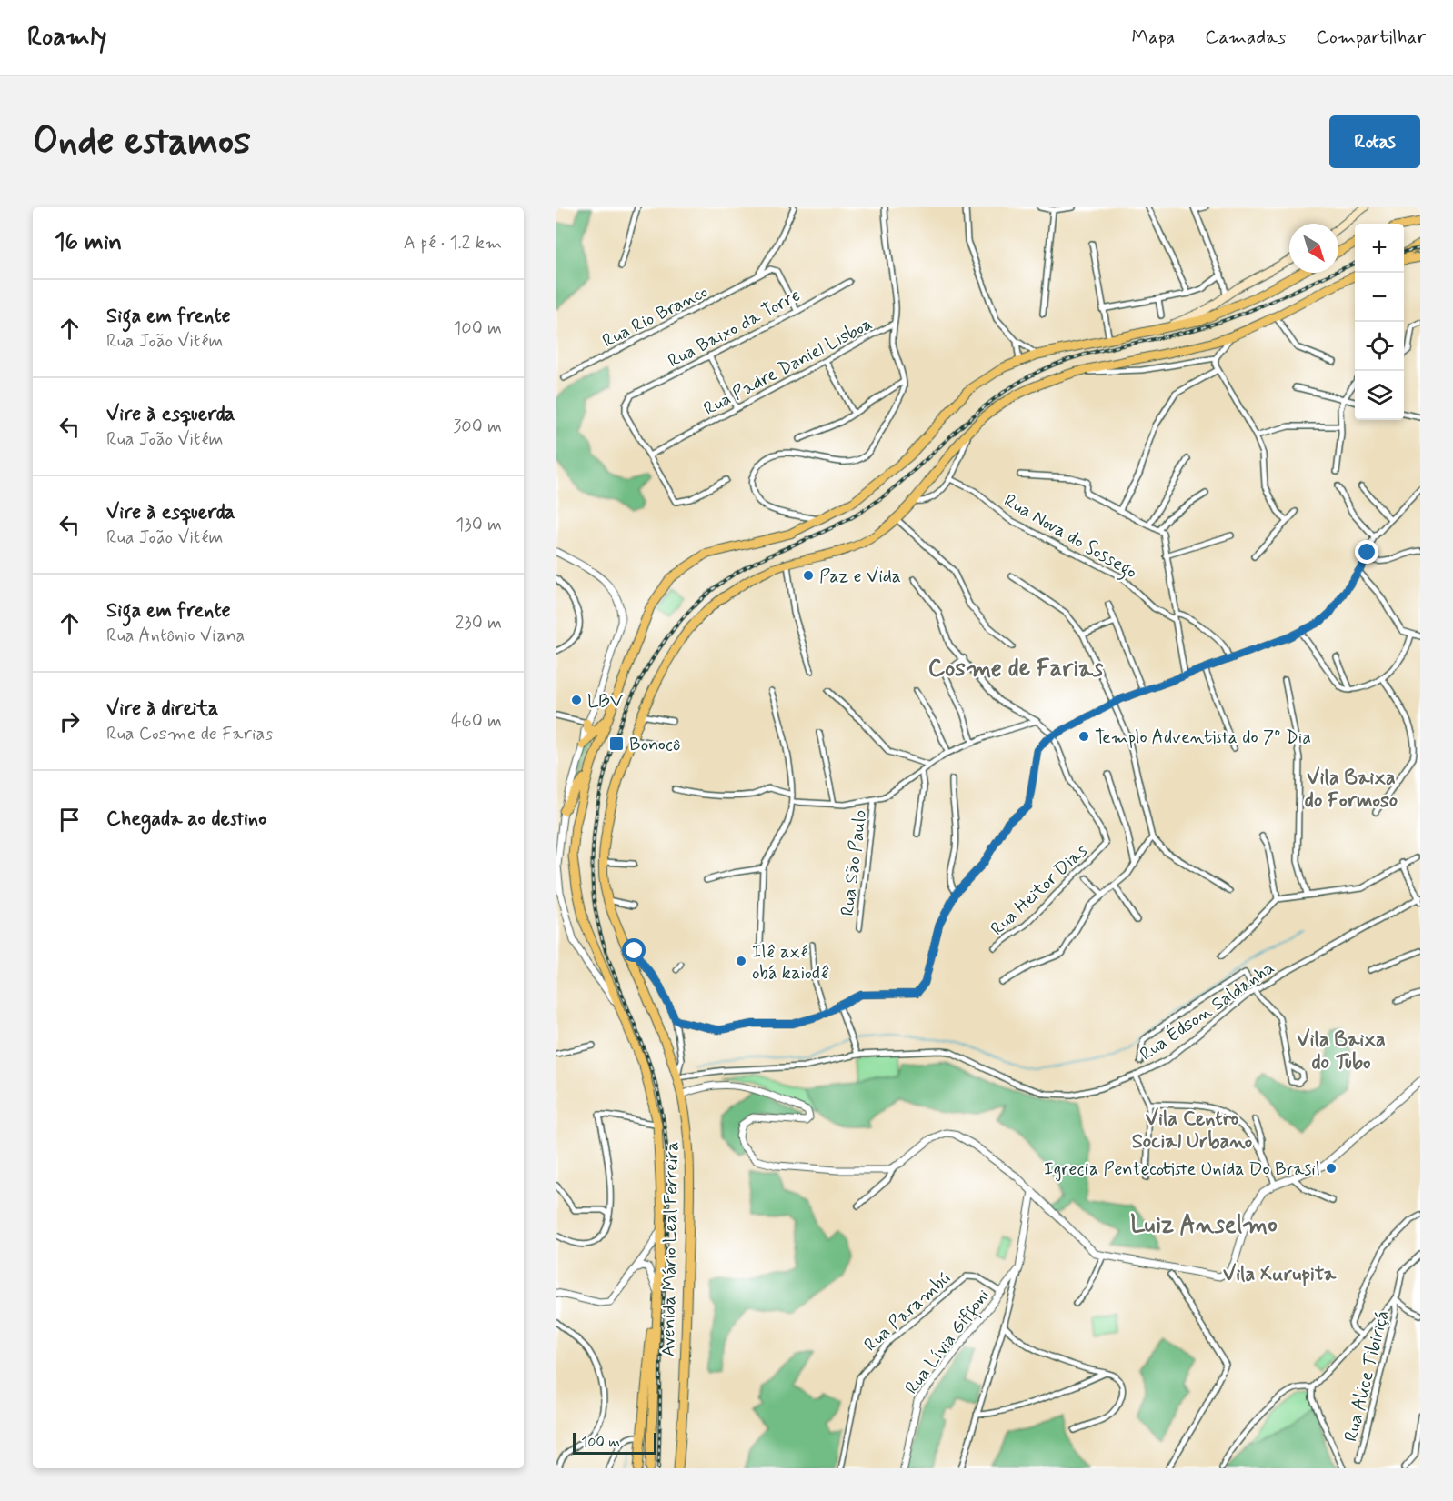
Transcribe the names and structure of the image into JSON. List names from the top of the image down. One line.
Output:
{"streets":{"highway":["Avenida Mário Leal Ferreira"],"street":["Rua Rio Branco","Rua Baixo da Torre","Rua Padre Daniel Lisboa","Rua Nova do Sossego","Rua São Paulo","Rua Heitor Dias","Rua Édson Saldanha","Rua Parambú","Rua Lívia Giffoni","Rua Alice Tibiriçá"]},"crossings":[["Rua Baixo da Torre","Rua Padre Daniel Lisboa"],["Rua Édson Saldanha","Avenida Mário Leal Ferreira"],["Rua Parambú","Rua Lívia Giffoni"]],"districts":["Cosme de Farias","Vila Baixa do Formoso","Vila Baixa do Tubo","Vila Centro Social Urbano","Luiz Anselmo","Vila Xurupita"],"places":{"other":["Paz e Vida","LBV","Templo Adventista do 7º Dia","Ilê axé obá kaiodê","Igrecia Pentecotiste Unida Do Brasil"],"transit":["Bonocô"]},"scale_bar":"100 m","north":"bottom right","page":{"header":"Roamly","nav":["Mapa","Camadas","Compartilhar"],"buttons":"Rotas","title":"Onde estamos","heading":["16 min","A pé · 1.2 km"],"map_buttons":["+","−"],"list":[["Siga em frente","Rua João Vitém","100 m"],["Vire à esquerda","Rua João Vitém","300 m"],["Vire à esquerda","Rua João Vitém","130 m"],["Siga em frente","Rua Antônio Viana","230 m"],["Vire à direita","Rua Cosme de Farias","460 m"],"Chegada ao destino"],"scale":"100 m"}}
